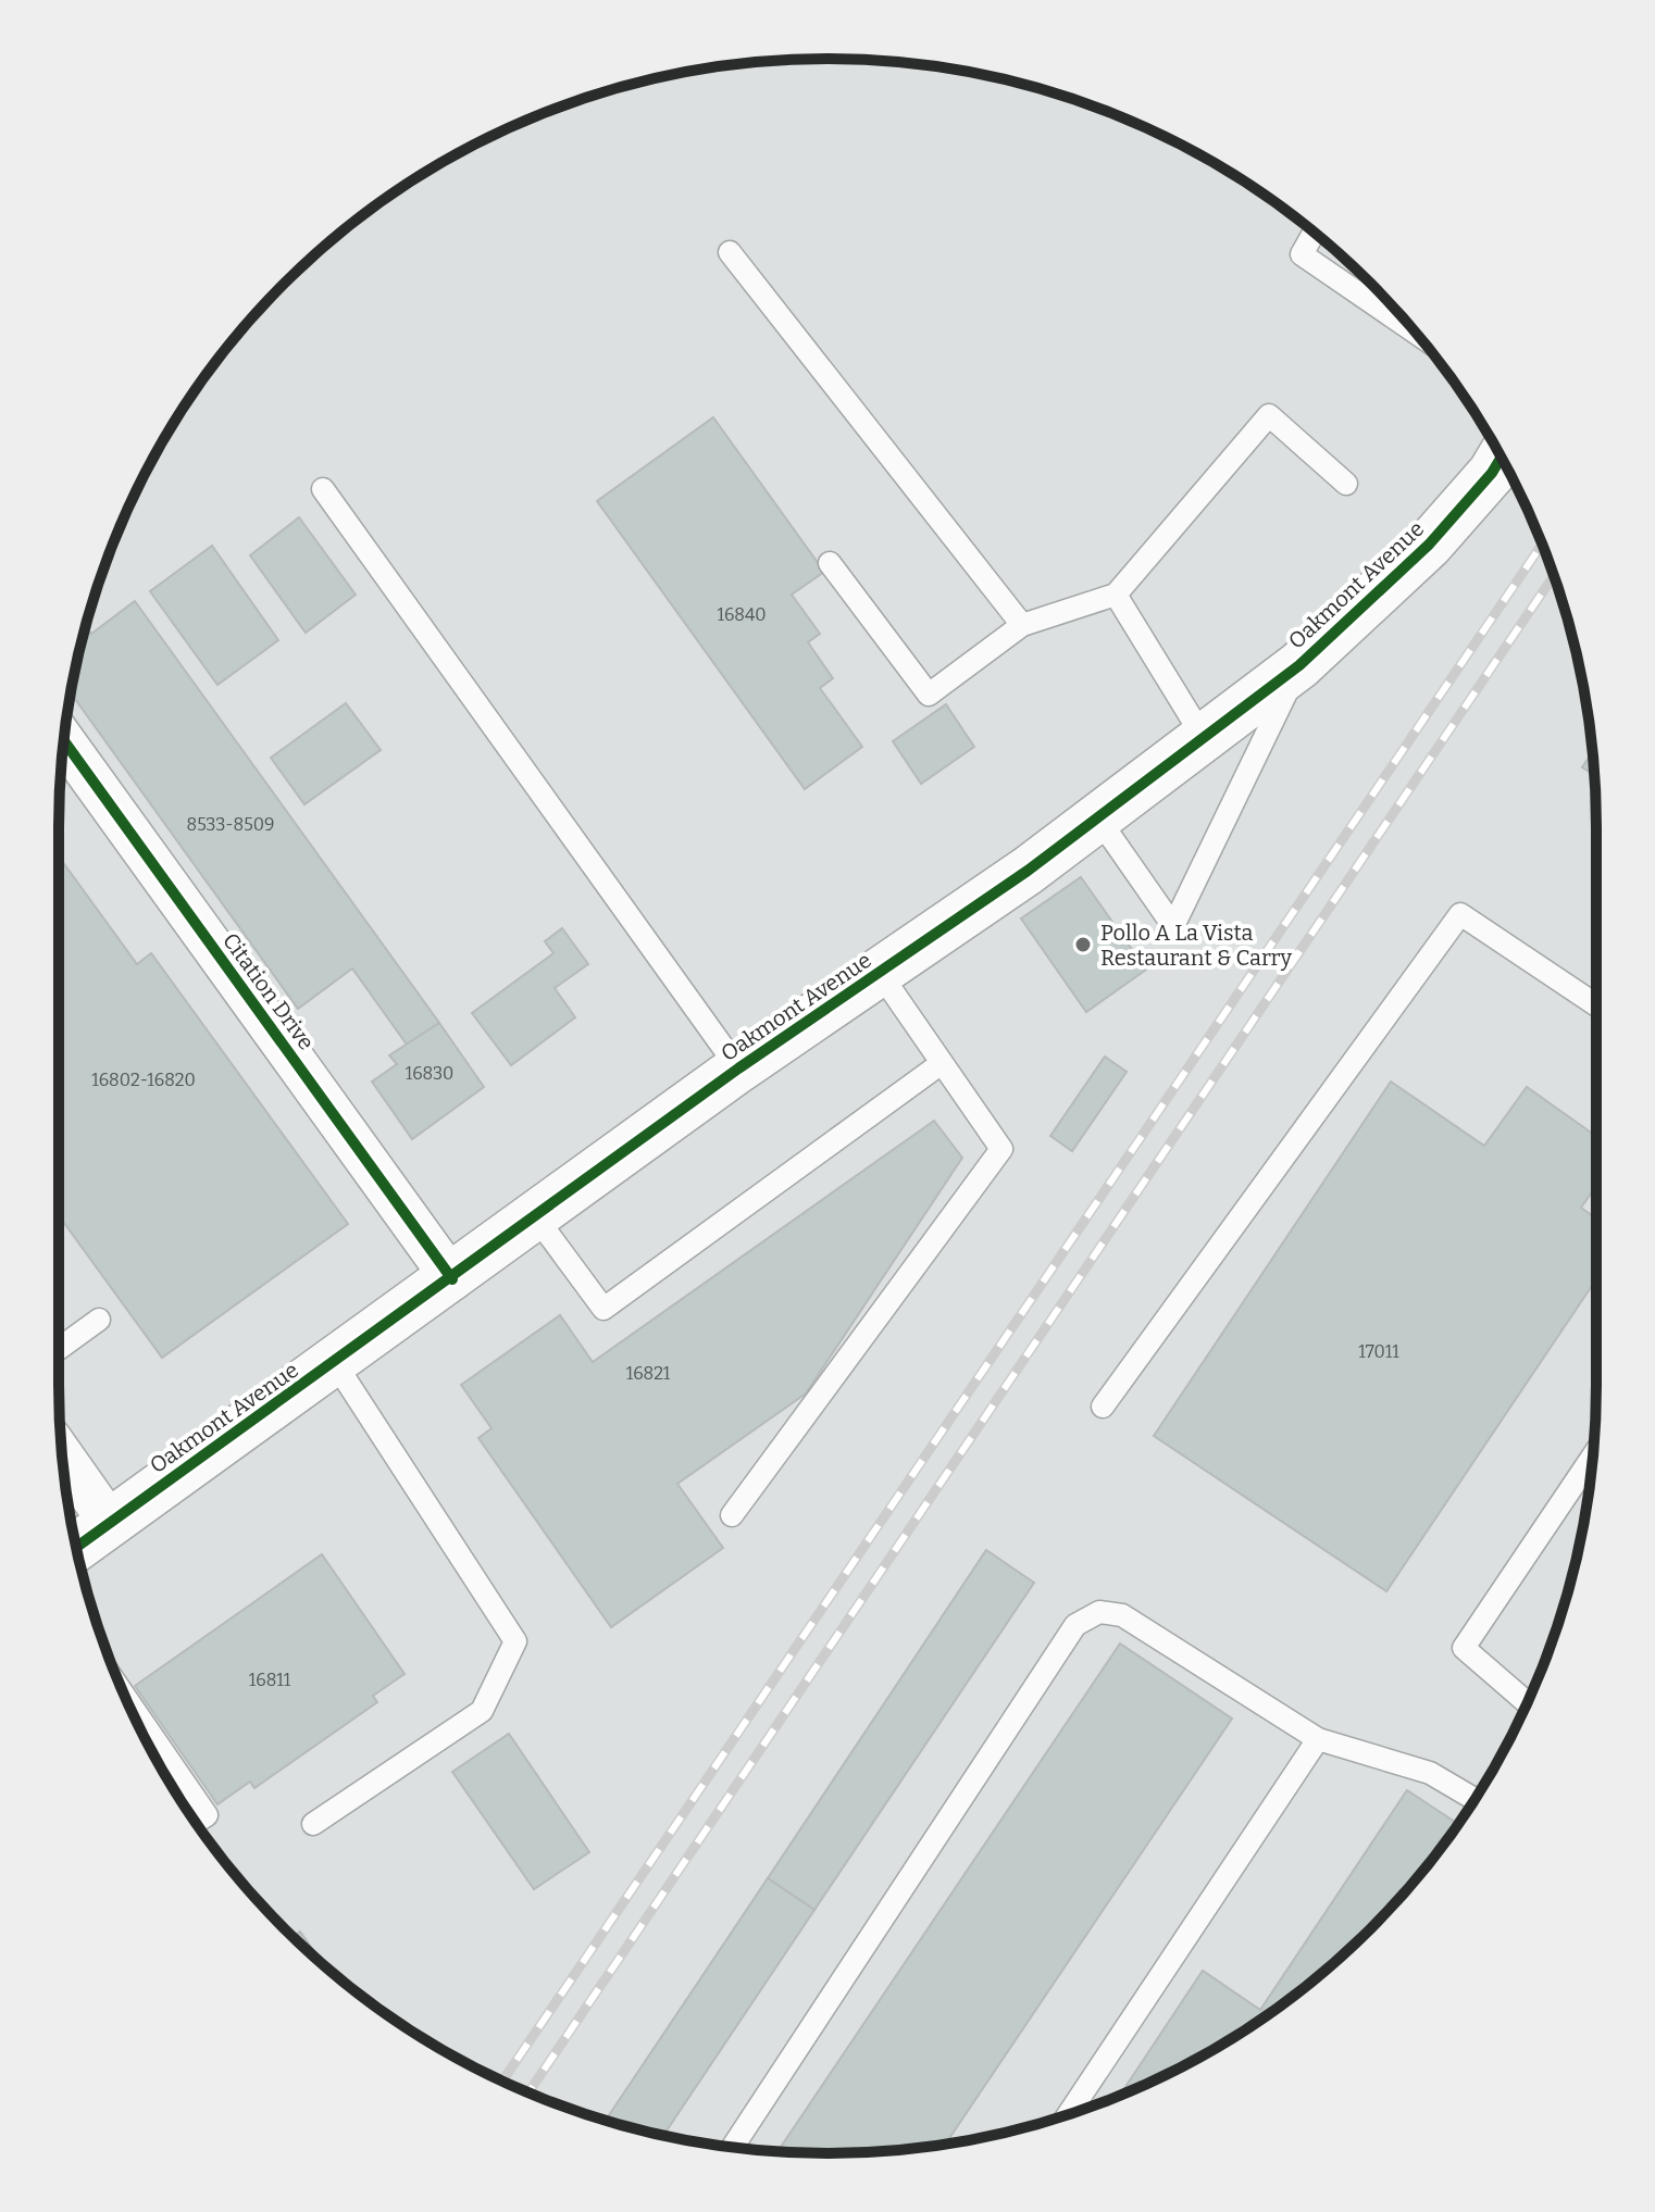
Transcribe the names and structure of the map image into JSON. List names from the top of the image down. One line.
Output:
{"streets":{"street":["Oakmont Avenue","Citation Drive"]},"crossings":[["Oakmont Avenue","Citation Drive"]],"places":["Pollo A La Vista Restaurant & Carry"],"house_numbers":["16840","8533-8509","16830","16802-16820","17011","16821","16811"]}
